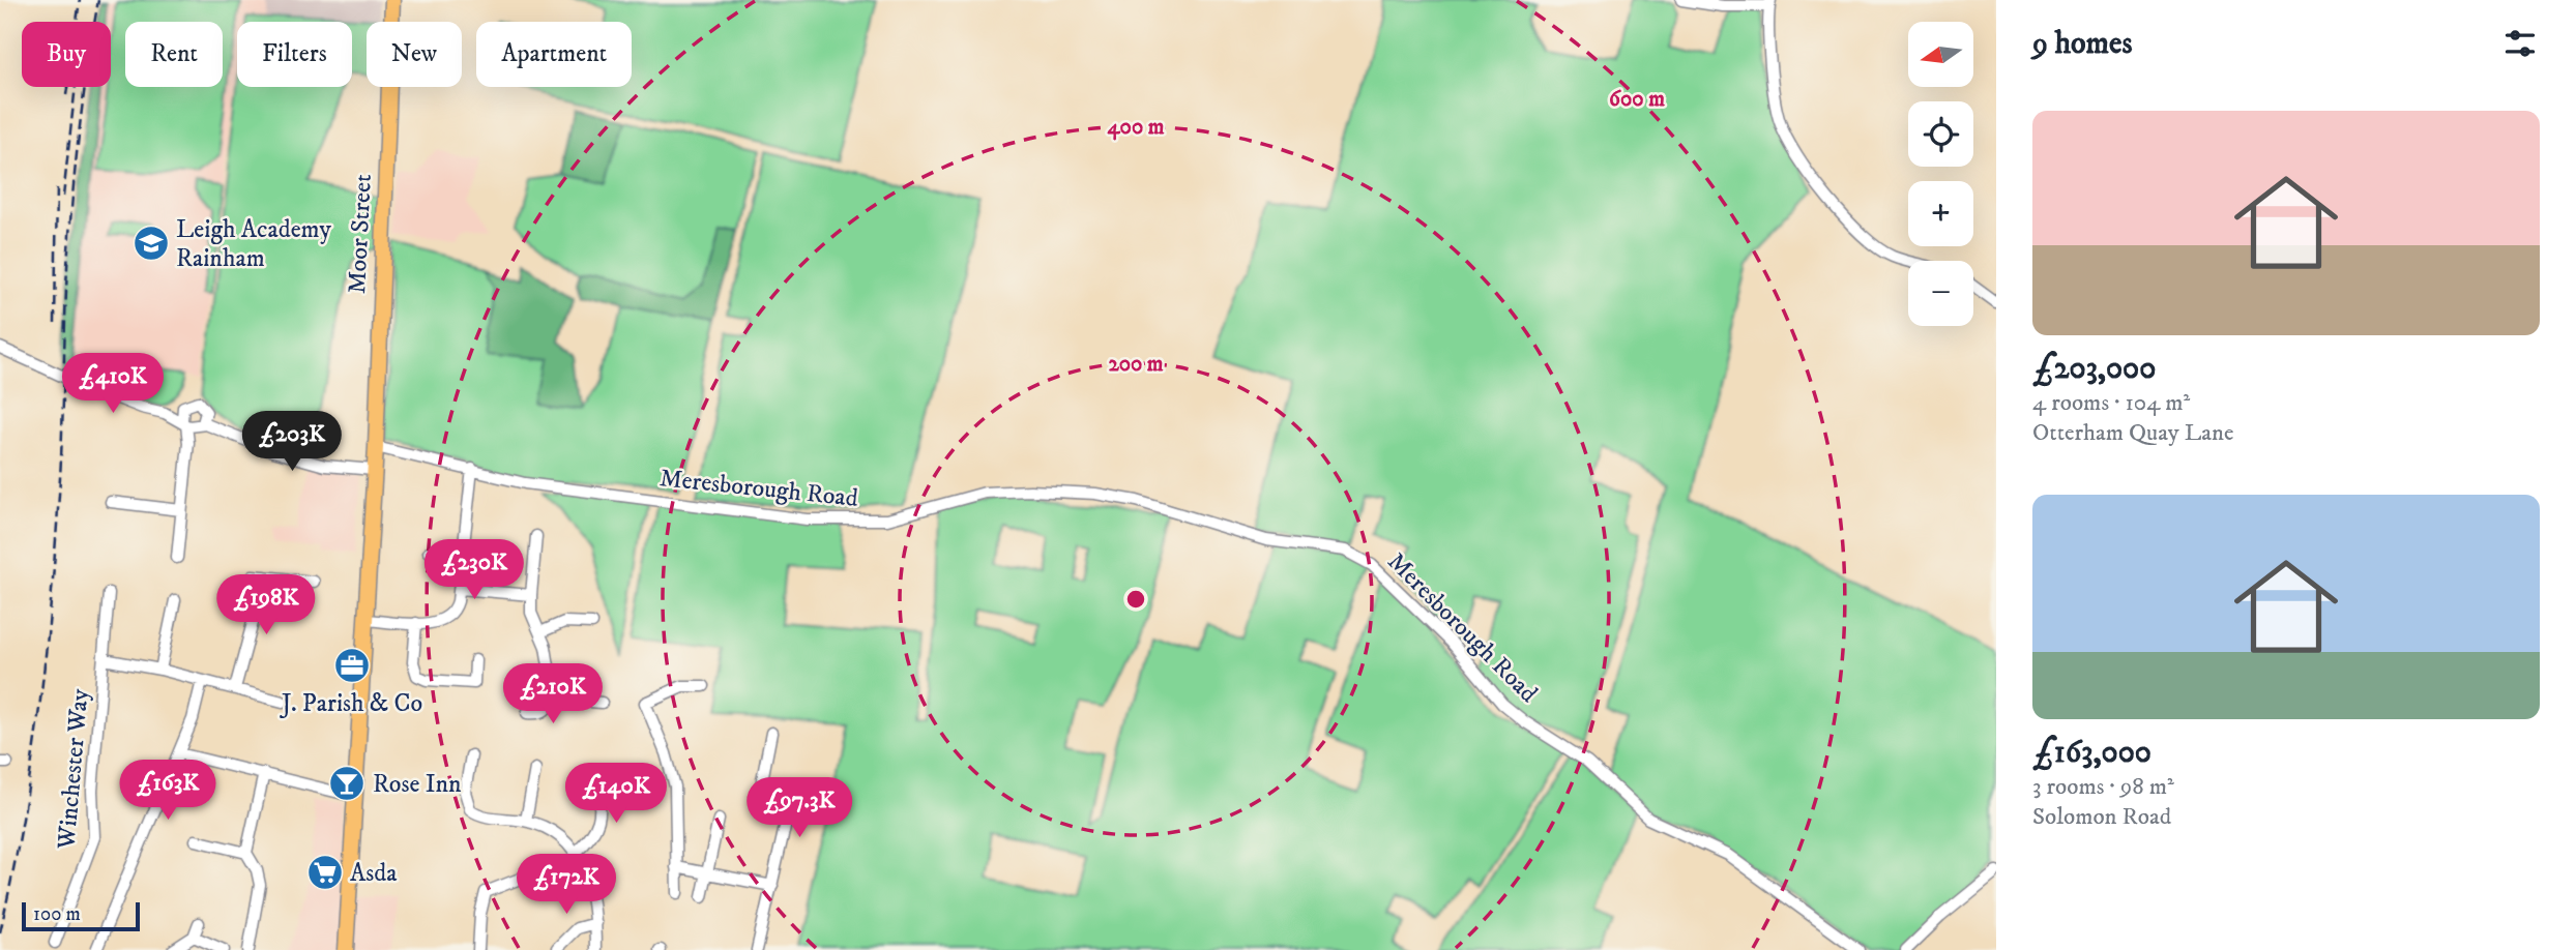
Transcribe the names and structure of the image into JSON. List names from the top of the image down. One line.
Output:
{"streets":{"main road":["Moor Street"],"street":["Meresborough Road","Winchester Way"]},"crossings":[["Moor Street","Meresborough Road"]],"places":{"school or university":["Leigh Academy Rainham"],"office":["J. Parish & Co"],"bar":["Rose Inn"],"supermarket":["Asda"]},"scale_bar":"100 m","north":"left","page":{"heading":"9 homes","map_buttons":["+","−"],"chip":["Buy","Rent","Filters","New","Apartment"],"list":[{"name":"£203,000","note":"4 rooms · 104 m² · Otterham Quay Lane"},{"name":"£163,000","note":"3 rooms · 98 m² · Solomon Road"}],"price":["£410K","£203K","£230K","£198K","£210K","£163K","£140K","£97.3K","£172K"],"scale":"100 m"},"rings":["600 m","400 m","200 m"]}
